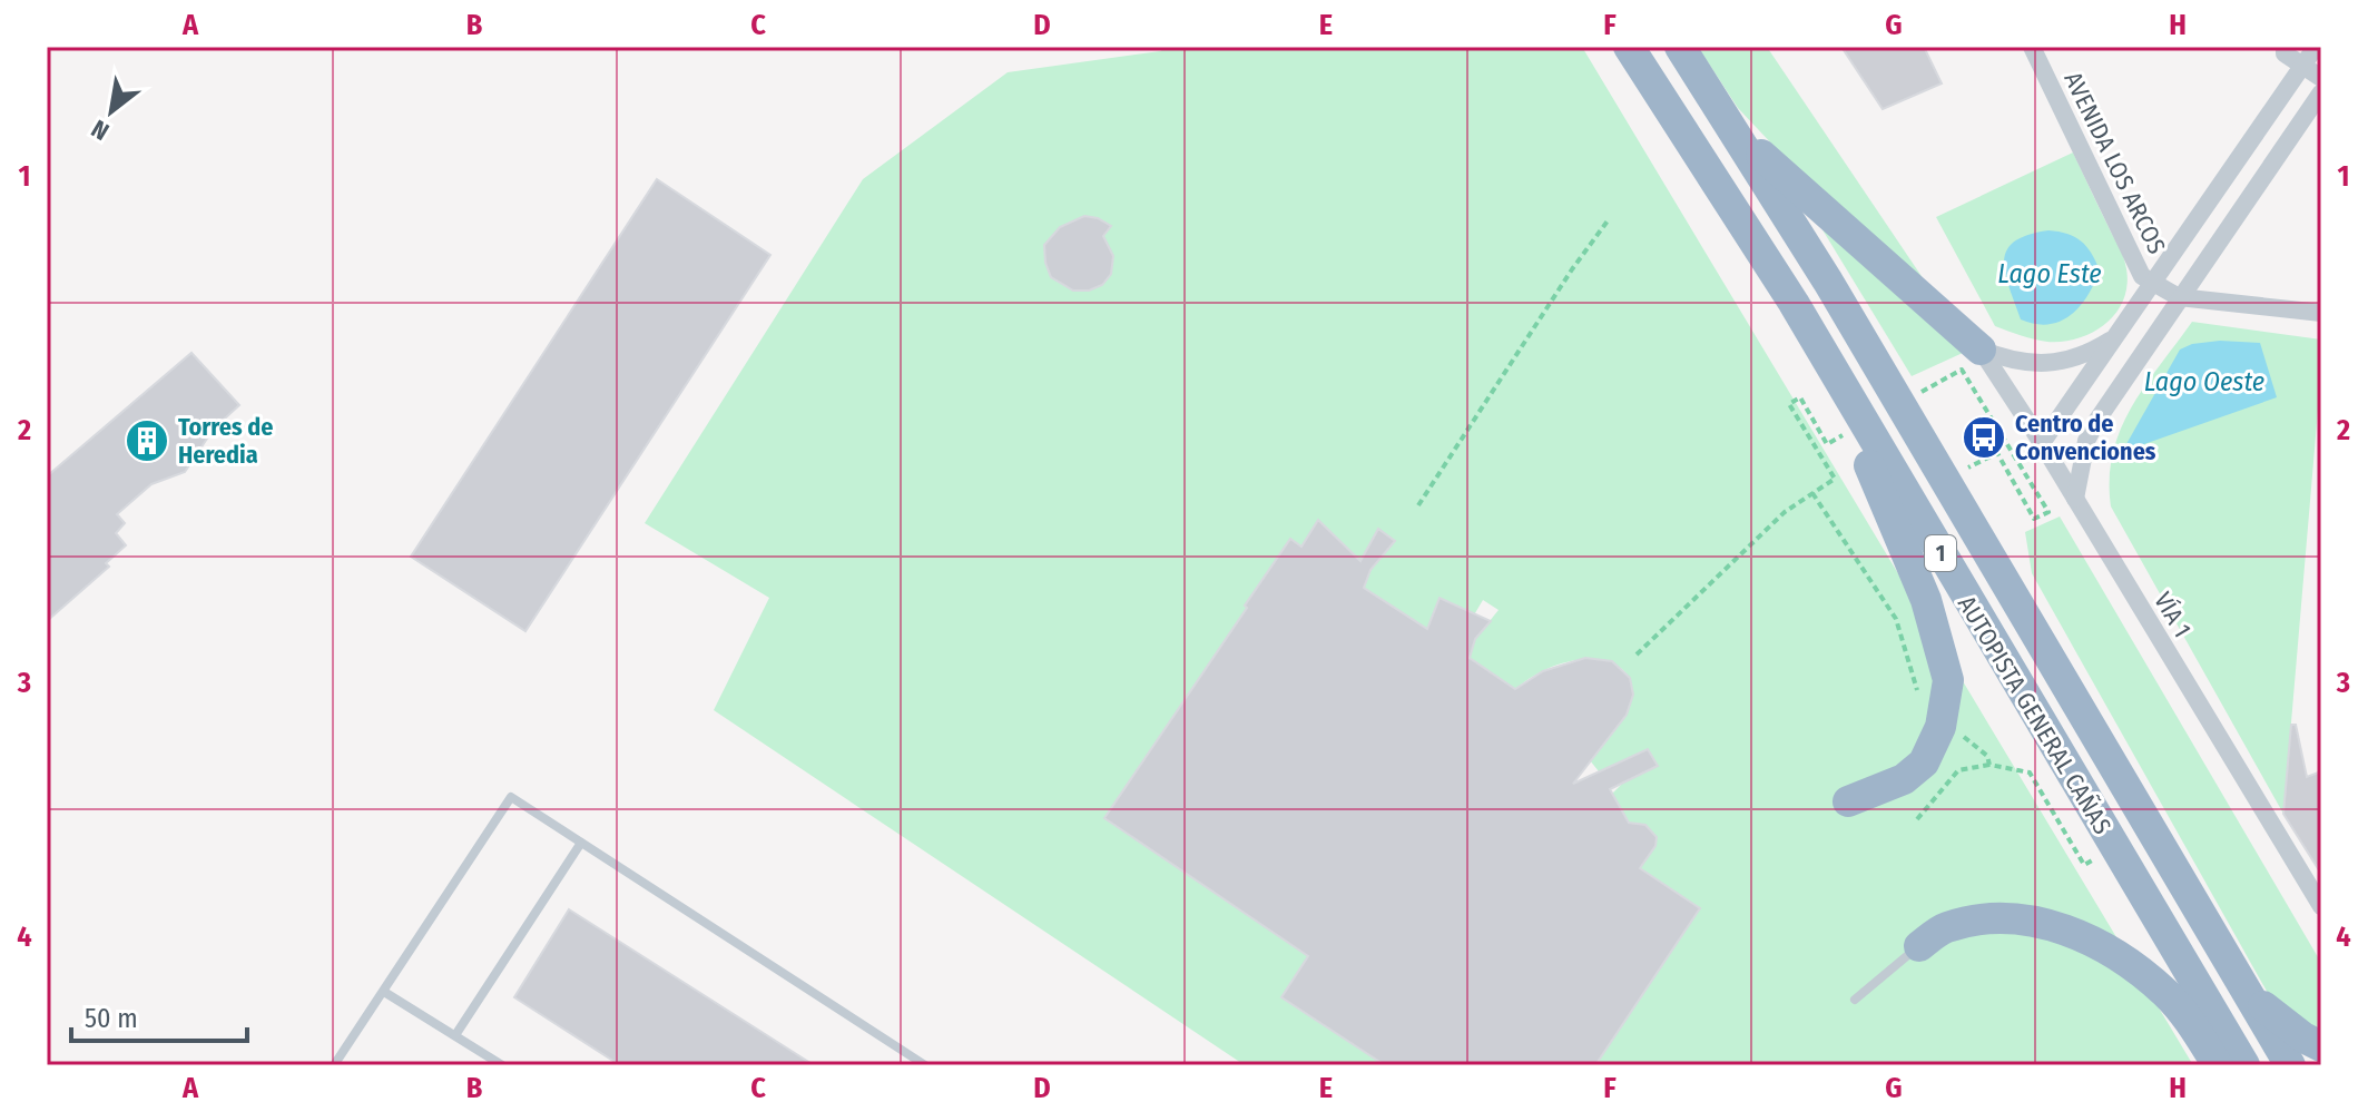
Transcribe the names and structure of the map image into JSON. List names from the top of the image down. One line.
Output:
{"streets":{"highway":["1","AUTOPISTA GENERAL CAÑAS"],"street":["AVENIDA LOS ARCOS","VÍA 1"]},"water":["Lago Este","Lago Oeste"],"places":{"bus stop":["Centro de Convenciones"],"building":["Torres de Heredia"]},"scale_bar":"50 m","north":"bottom left","grid":{"columns":["A","B","C","D","E","F","G","H"],"rows":["1","2","3","4"]}}
